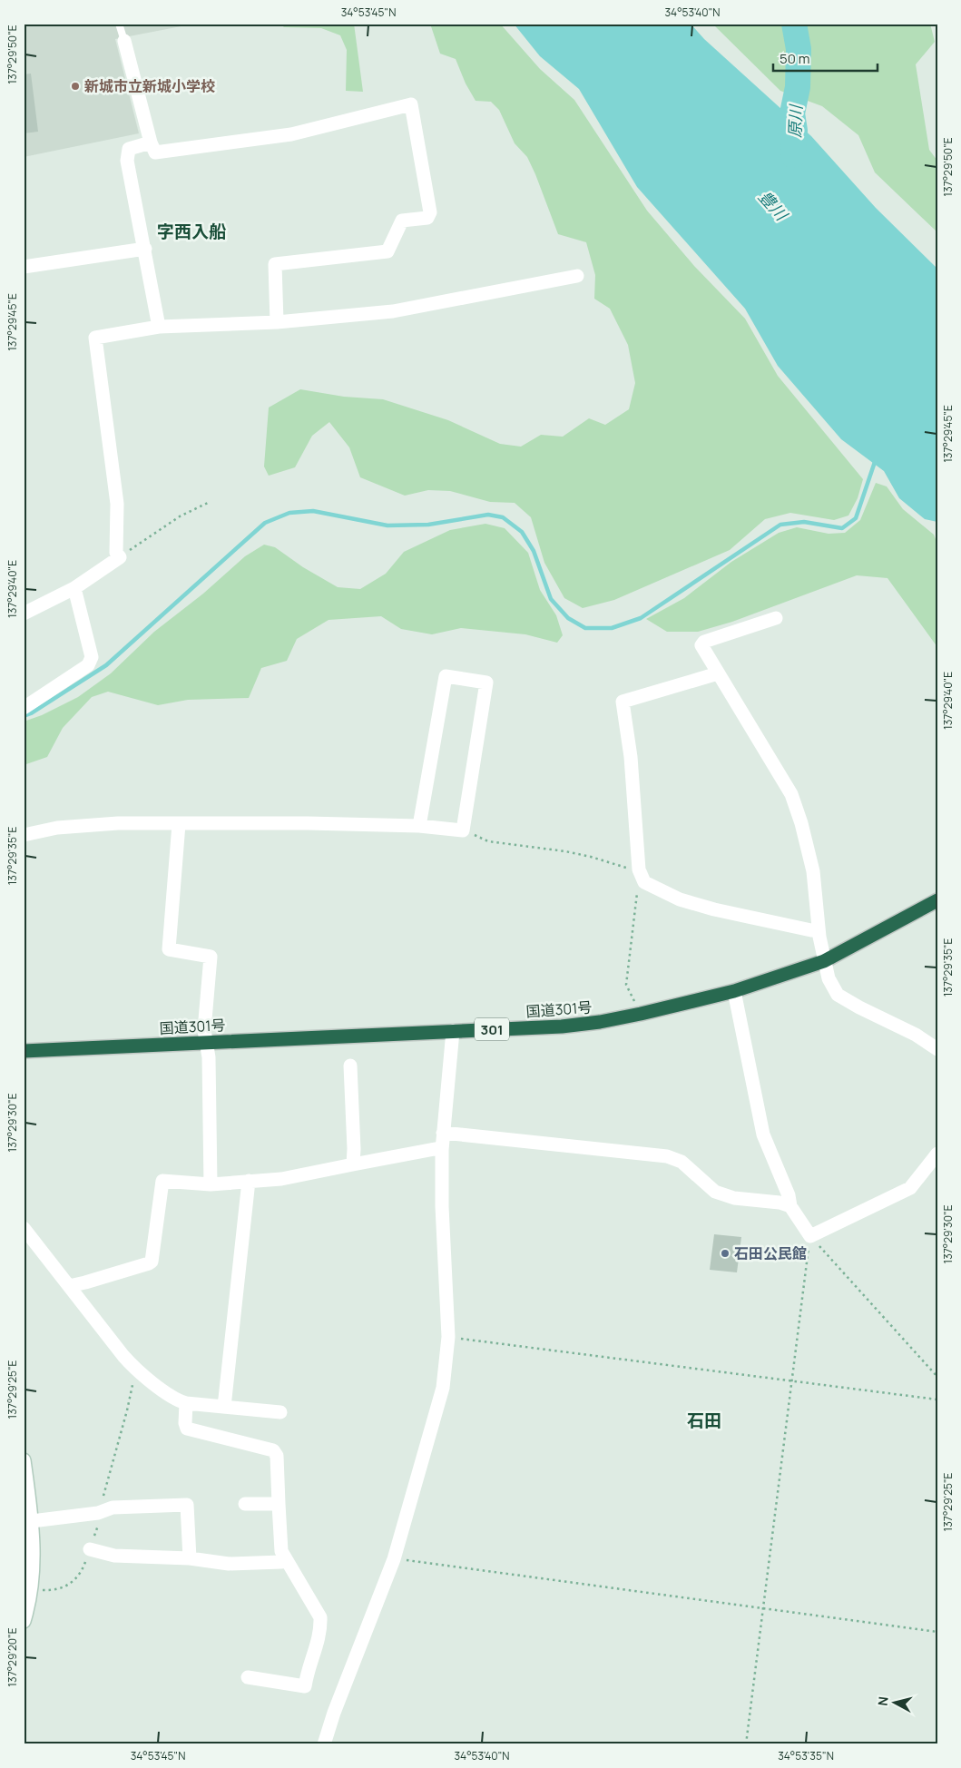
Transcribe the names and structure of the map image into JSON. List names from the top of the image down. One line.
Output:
{"streets":{"highway":["国道301号","301"]},"districts":["字西入船","石田"],"water":["原川","豊川"],"places":["新城市立新城小学校","石田公民館"],"scale_bar":"50 m","north":"left","coordinates":["34°53'45\"N","34°53'40\"N","137°29'50\"E","137°29'45\"E","137°29'40\"E","137°29'35\"E","137°29'30\"E","137°29'25\"E","137°29'20\"E","34°53'35\"N"]}
